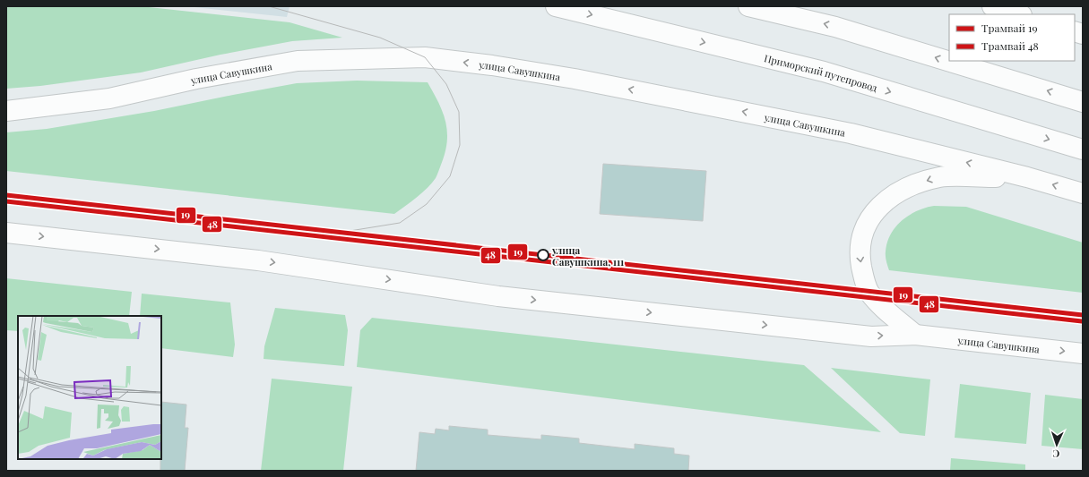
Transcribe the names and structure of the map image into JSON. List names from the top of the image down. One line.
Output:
{"streets":{"main road":["улица Савушкина","Приморский путепровод"]},"places":["улица Савушкина, 111"],"lines":["tram line 19","tram line 48"],"legend":["Трамвай 19","Трамвай 48"],"north":"bottom"}
